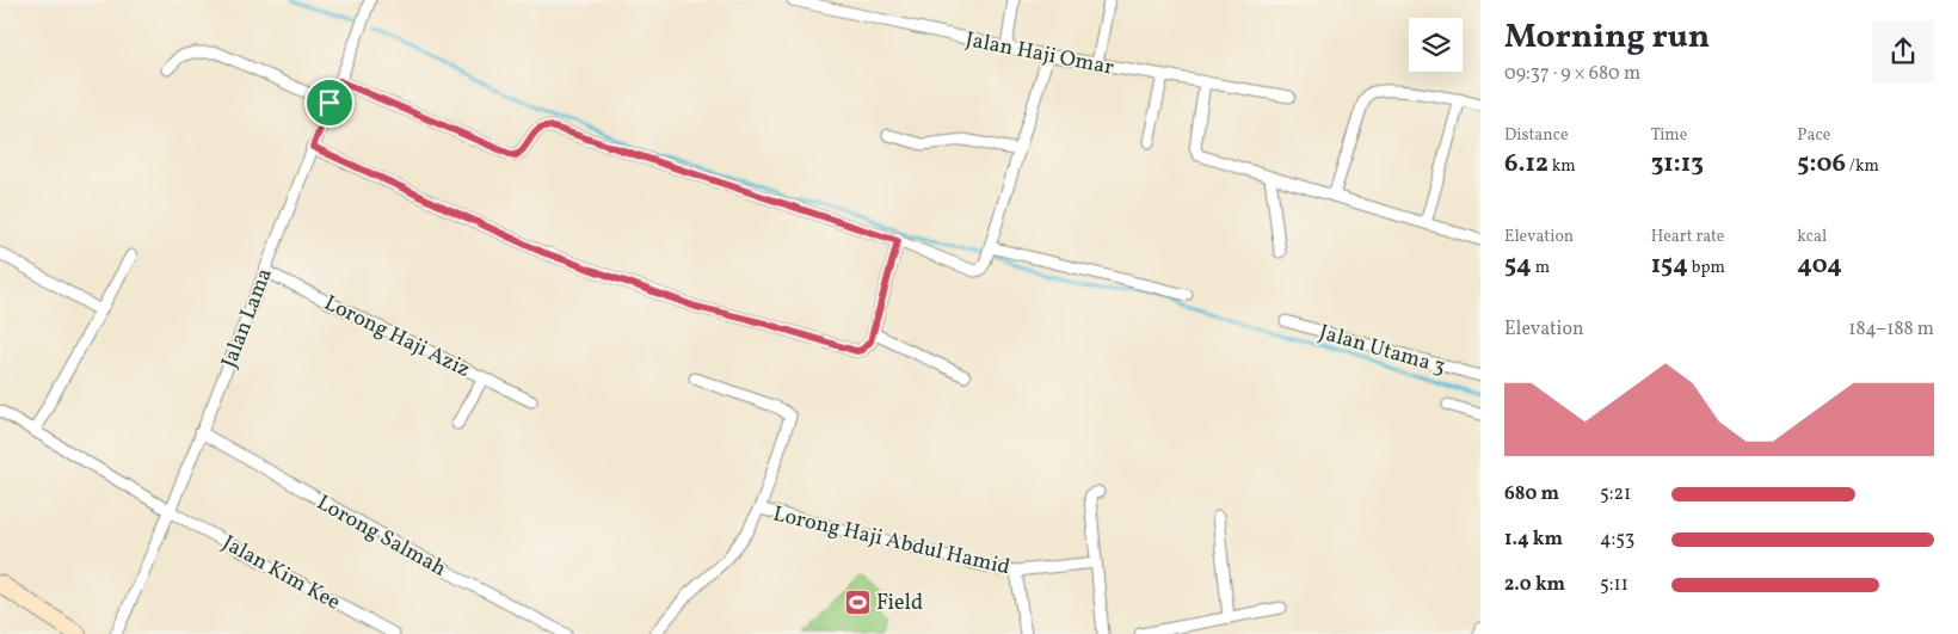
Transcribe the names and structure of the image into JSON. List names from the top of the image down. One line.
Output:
{"streets":{"street":["Jalan Haji Omar","Jalan Lama","Lorong Haji Aziz","Jalan Utama 3","Lorong Salmah","Lorong Haji Abdul Hamid","Jalan Kim Kee"]},"crossings":[["Jalan Lama","Lorong Haji Aziz"],["Jalan Lama","Lorong Salmah"],["Jalan Lama","Jalan Kim Kee"]],"places":{"sports":["Field"]},"page":{"heading":["Morning run","09:37 · 9 × 680 m"],"stats":[["Distance","6.12 km"],["Time","31:13"],["Pace","5:06 /km"],["Elevation","54 m"],["Heart rate","154 bpm"],["kcal","404"]],"chart":["Elevation","184–188 m"],"list":[{"name":"680 m","note":"5:21"},{"name":"1.4 km","note":"4:53"},{"name":"2.0 km","note":"5:11"}]}}
